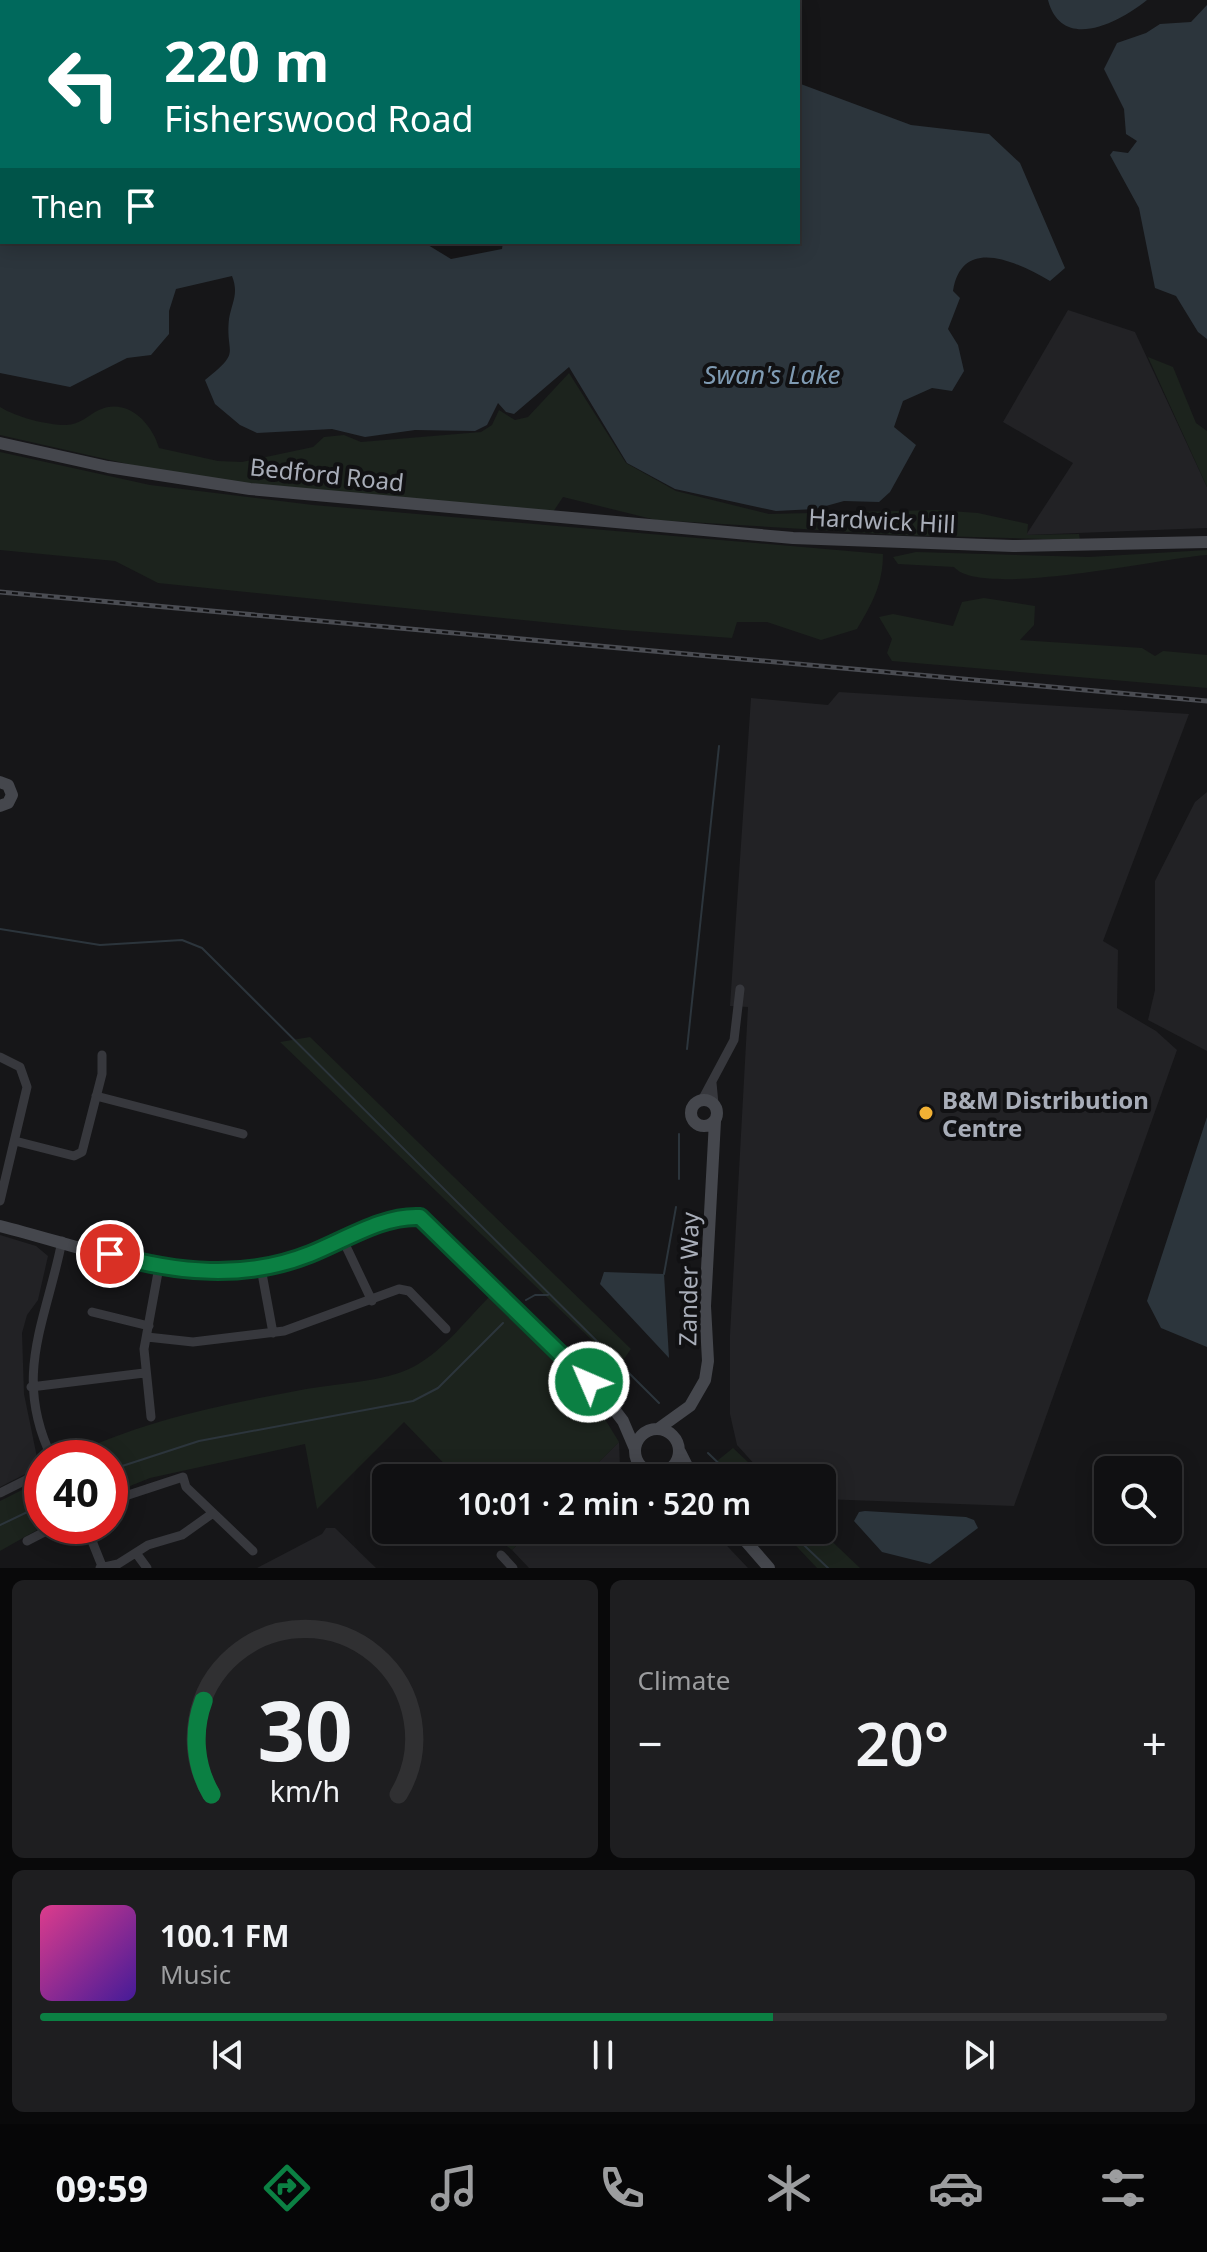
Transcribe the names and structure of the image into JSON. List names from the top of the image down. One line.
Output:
{"streets":{"street":["Bedford Road","Hardwick Hill","Zander Way"]},"crossings":[["Bedford Road","Hardwick Hill"]],"water":["Swan's Lake"],"places":["B&M Distribution Centre"],"page":{"turn":["220 m","Fisherswood Road"],"then":"Then","limit":"40","trip":"10:01 · 2 min · 520 m","tile":"Climate","heat":["−","20°","+"],"song":["100.1 FM","Music"],"tabs":"09:59","gauge":["30","km/h"]}}
